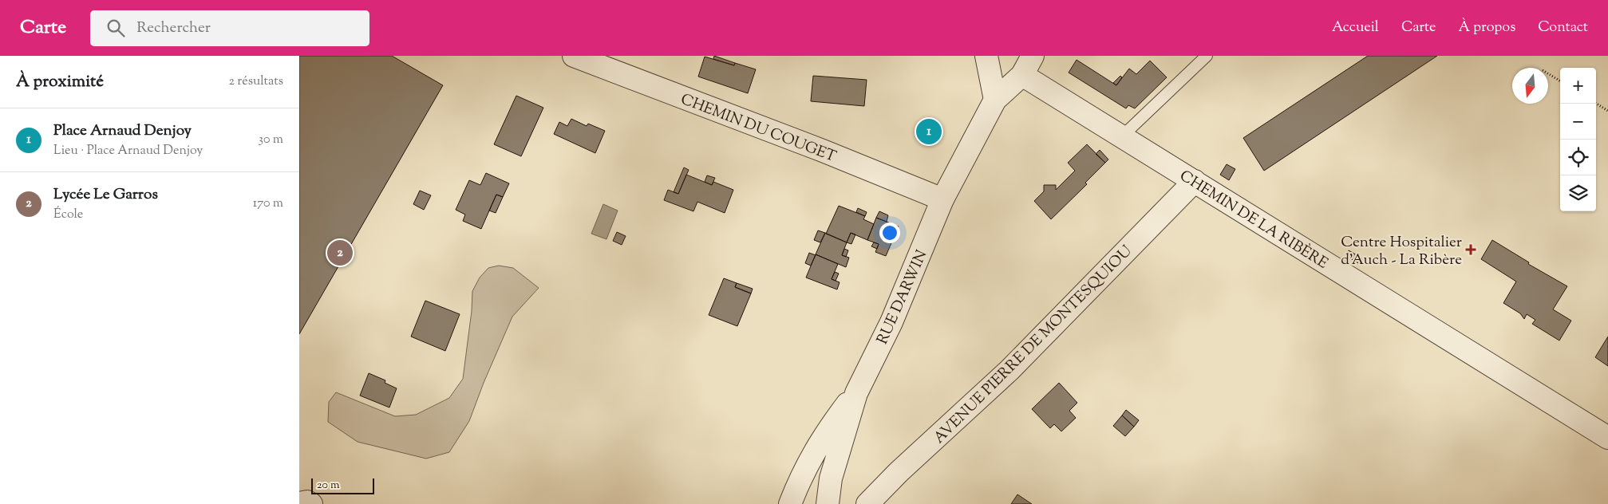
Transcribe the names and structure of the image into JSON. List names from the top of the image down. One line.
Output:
{"streets":{"street":["CHEMIN DU COUGET","CHEMIN DE LA RIBÈRE","RUE DARWIN","AVENUE PIERRE DE MONTESQUIOU"]},"crossings":[["CHEMIN DU COUGET","RUE DARWIN"],["CHEMIN DE LA RIBÈRE","RUE DARWIN"],["CHEMIN DE LA RIBÈRE","AVENUE PIERRE DE MONTESQUIOU"]],"places":{"health":["Centre Hospitalier d'Auch - La Ribère"]},"scale_bar":"20 m","north":"bottom","page":{"header":"Carte","search":"Rechercher","nav":["Accueil","Carte","À propos","Contact"],"heading":["À proximité","2 résultats"],"map_buttons":["+","−"],"list":[{"mark":"1","name":"Place Arnaud Denjoy","note":"Lieu · Place Arnaud Denjoy","value":"30 m"},{"mark":"2","name":"Lycée Le Garros","note":"École","value":"170 m"}],"pins":["1","2"],"scale":"20 m"}}
